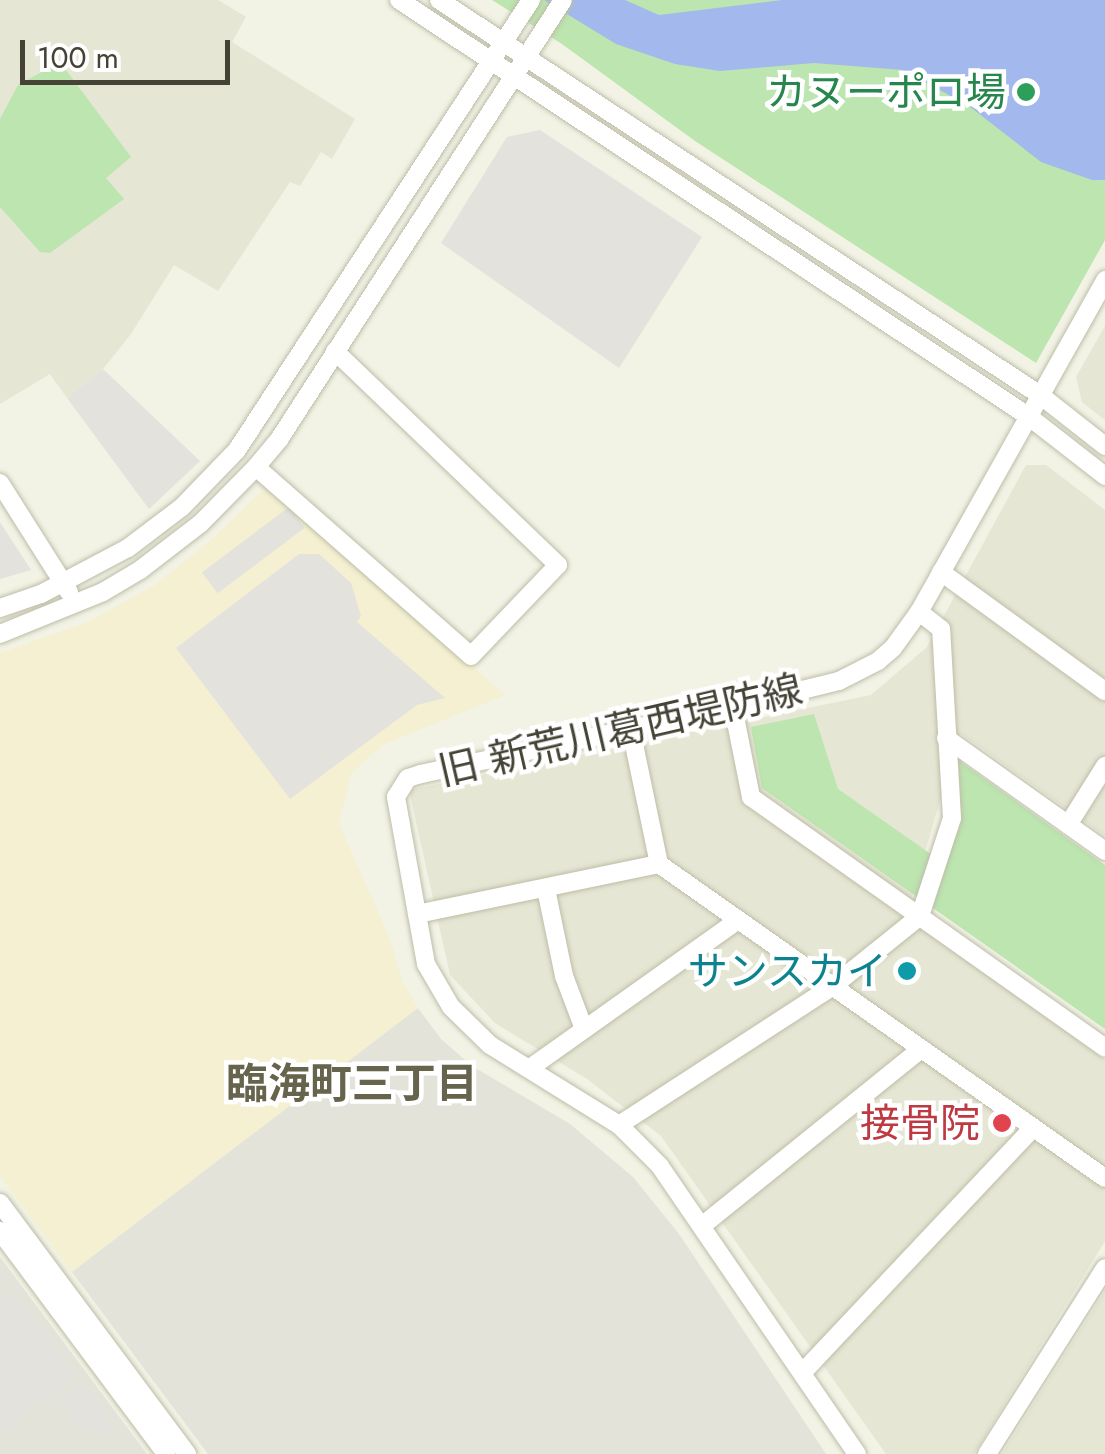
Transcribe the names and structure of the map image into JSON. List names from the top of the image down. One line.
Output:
{"streets":{"street":["旧 新荒川葛西堤防線"]},"districts":["臨海町三丁目"],"places":["カヌーポロ場","サンスカイ","接骨院"],"scale_bar":"100 m"}
